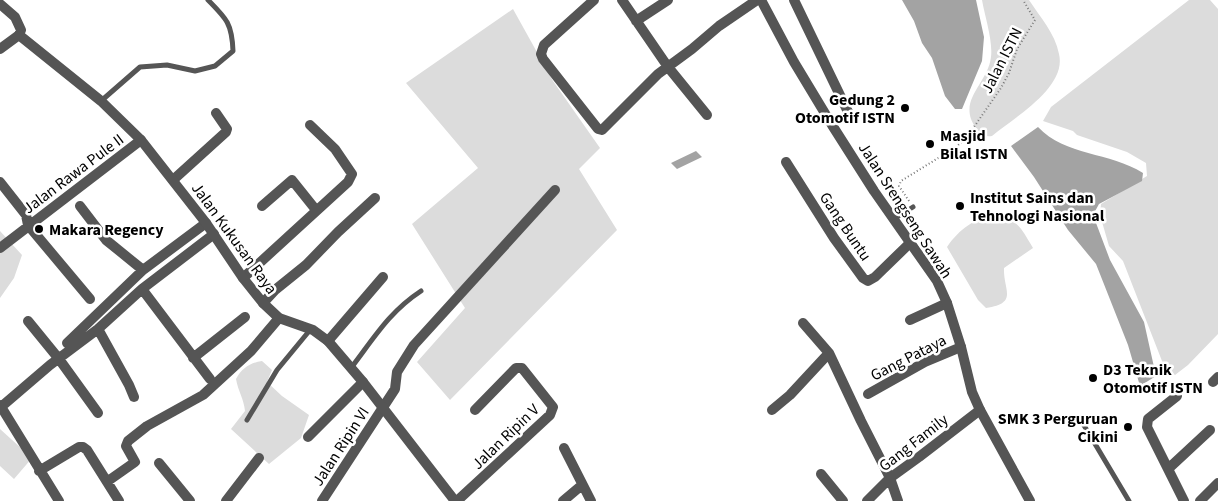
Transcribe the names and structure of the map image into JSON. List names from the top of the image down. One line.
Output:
{"streets":{"street":["Jalan Rawa Pule II","Jalan Srengseng Sawah","Gang Buntu","Jalan Kukusan Raya","Gang Pataya","Jalan Ripin V","Gang Family","Jalan Ripin VI"],"path":["Jalan ISTN"]},"crossings":[["Jalan Rawa Pule II","Jalan Kukusan Raya"],["Jalan Srengseng Sawah","Gang Buntu"],["Jalan Srengseng Sawah","Gang Pataya"],["Jalan Srengseng Sawah","Gang Family"],["Jalan Kukusan Raya","Jalan Ripin V"],["Jalan Kukusan Raya","Jalan Ripin VI"]],"places":["Gedung 2 Otomotif ISTN","Masjid Bilal ISTN","Institut Sains dan Tehnologi Nasional","Makara Regency","D3 Teknik Otomotif ISTN","SMK 3 Perguruan Cikini"]}
